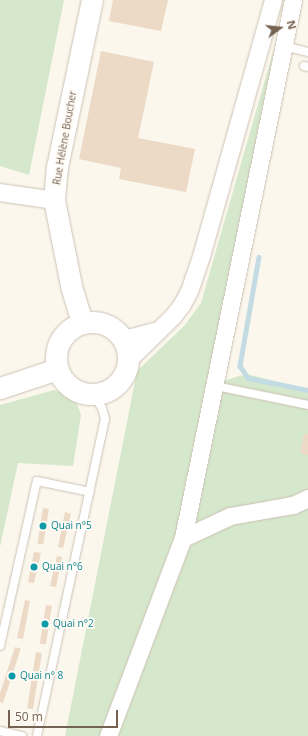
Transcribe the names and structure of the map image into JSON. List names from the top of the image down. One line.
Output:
{"streets":{"street":["Rue Hélène Boucher"]},"places":["Quai n°5","Quai n°6","Quai n°2","Quai n° 8"],"scale_bar":"50 m","north":"right"}
